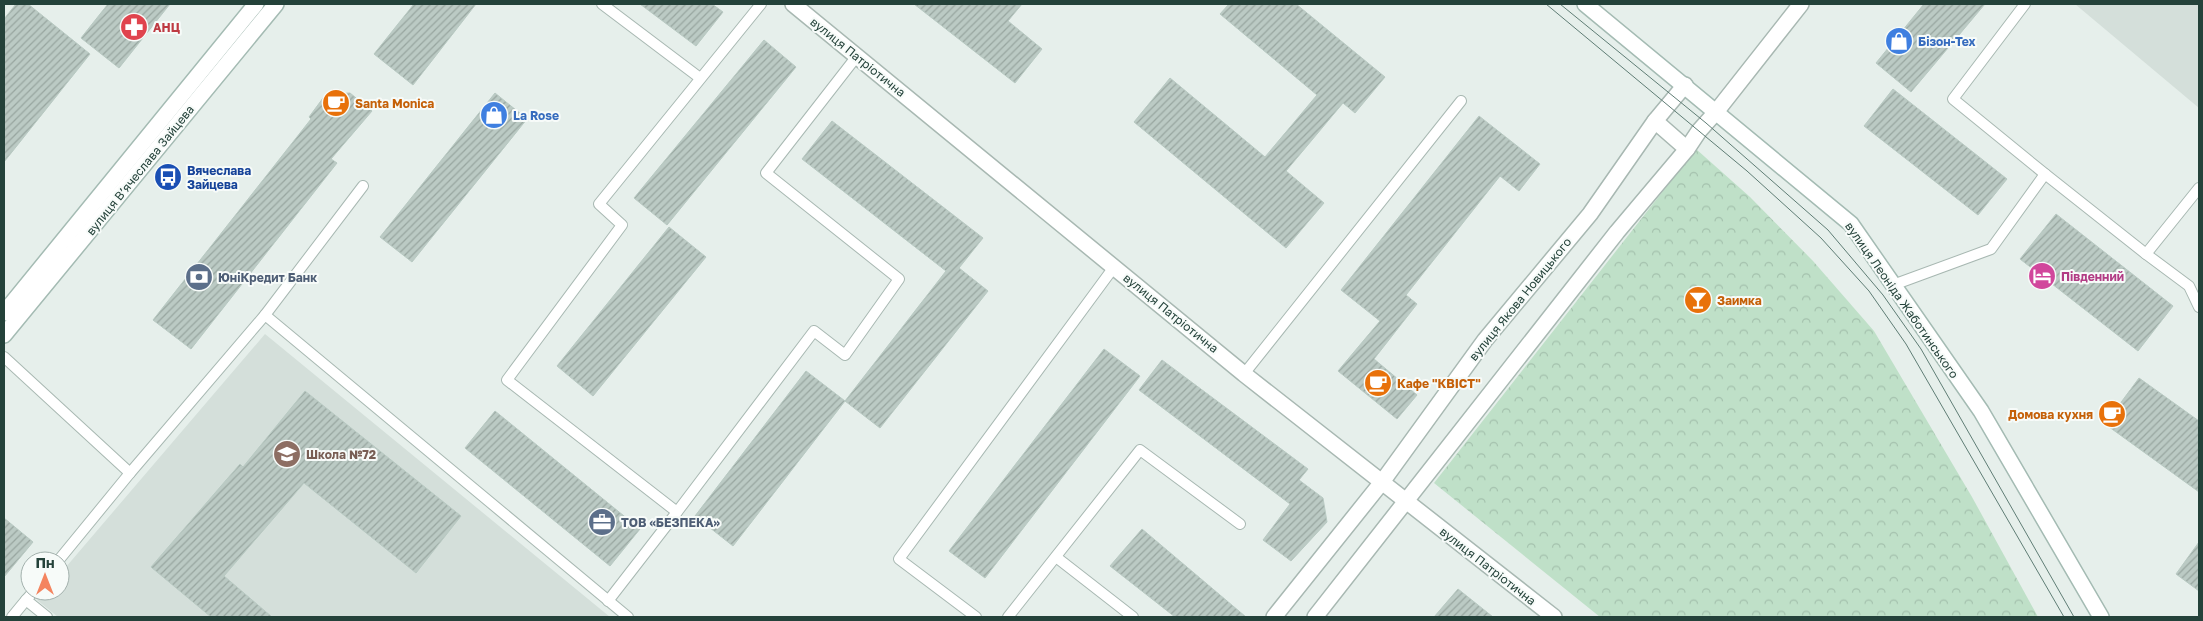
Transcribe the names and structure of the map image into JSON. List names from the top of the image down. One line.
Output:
{"streets":{"street":["вулиця Патріотична","вулиця Вʼячеслава Зайцева","вулиця Якова Новицького","вулиця Леоніда Жаботинського"]},"crossings":[["вулиця Патріотична","вулиця Якова Новицького"],["вулиця Якова Новицького","вулиця Леоніда Жаботинського"]],"places":{"pharmacy":["АНЦ"],"shop":["Бізон-Тех","La Rose"],"cafe":["Santa Monica","Кафе \"КВІСТ\"","Домова кухня"],"bus stop":["Вячеслава Зайцева"],"hotel":["Південний"],"bank":["ЮніКредит Банк"],"bar":["Заимка"],"school or university":["Школа №72"],"office":["ТОВ «БЕЗПЕКА»"]},"north":"top"}
